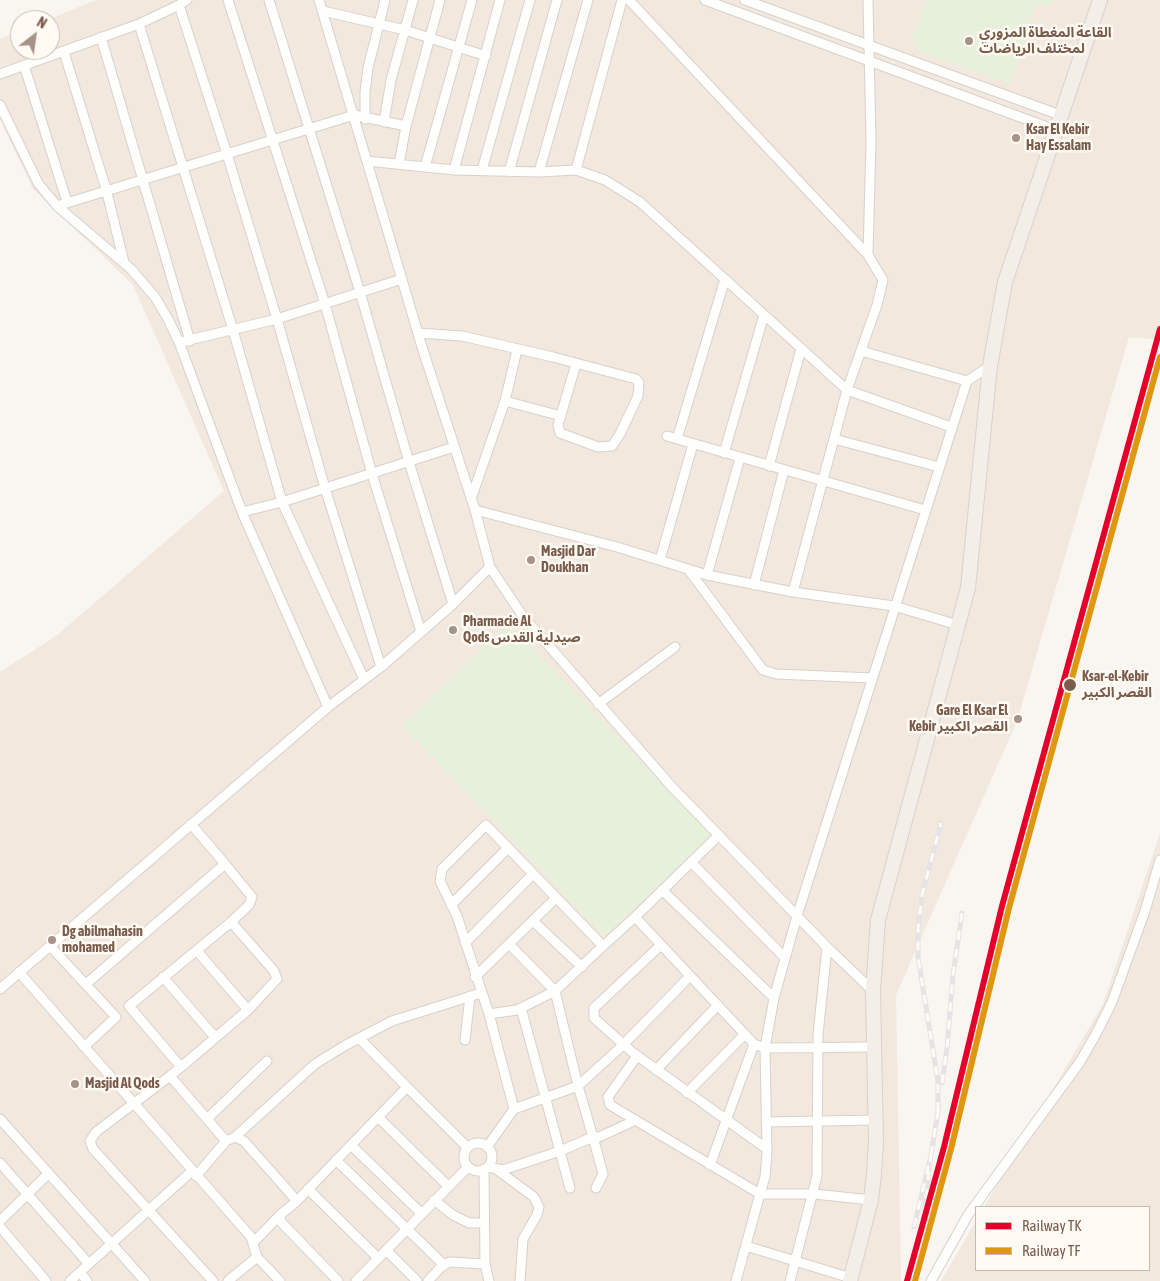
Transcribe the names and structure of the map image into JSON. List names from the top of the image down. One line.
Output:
{"places":["القاعة المغطاة المزوري لمختلف الرياضات","Ksar El Kebir Hay Essalam","Masjid Dar Doukhan","Pharmacie Al Qods صيدلية القدس","Ksar-el-Kebir القصر الكبير","Gare El Ksar El Kebir القصر الكبير","Dg abilmahasin mohamed","Masjid Al Qods"],"lines":["rail line TK","rail line TF"],"legend":["Railway TK","Railway TF"],"north":"top right"}
